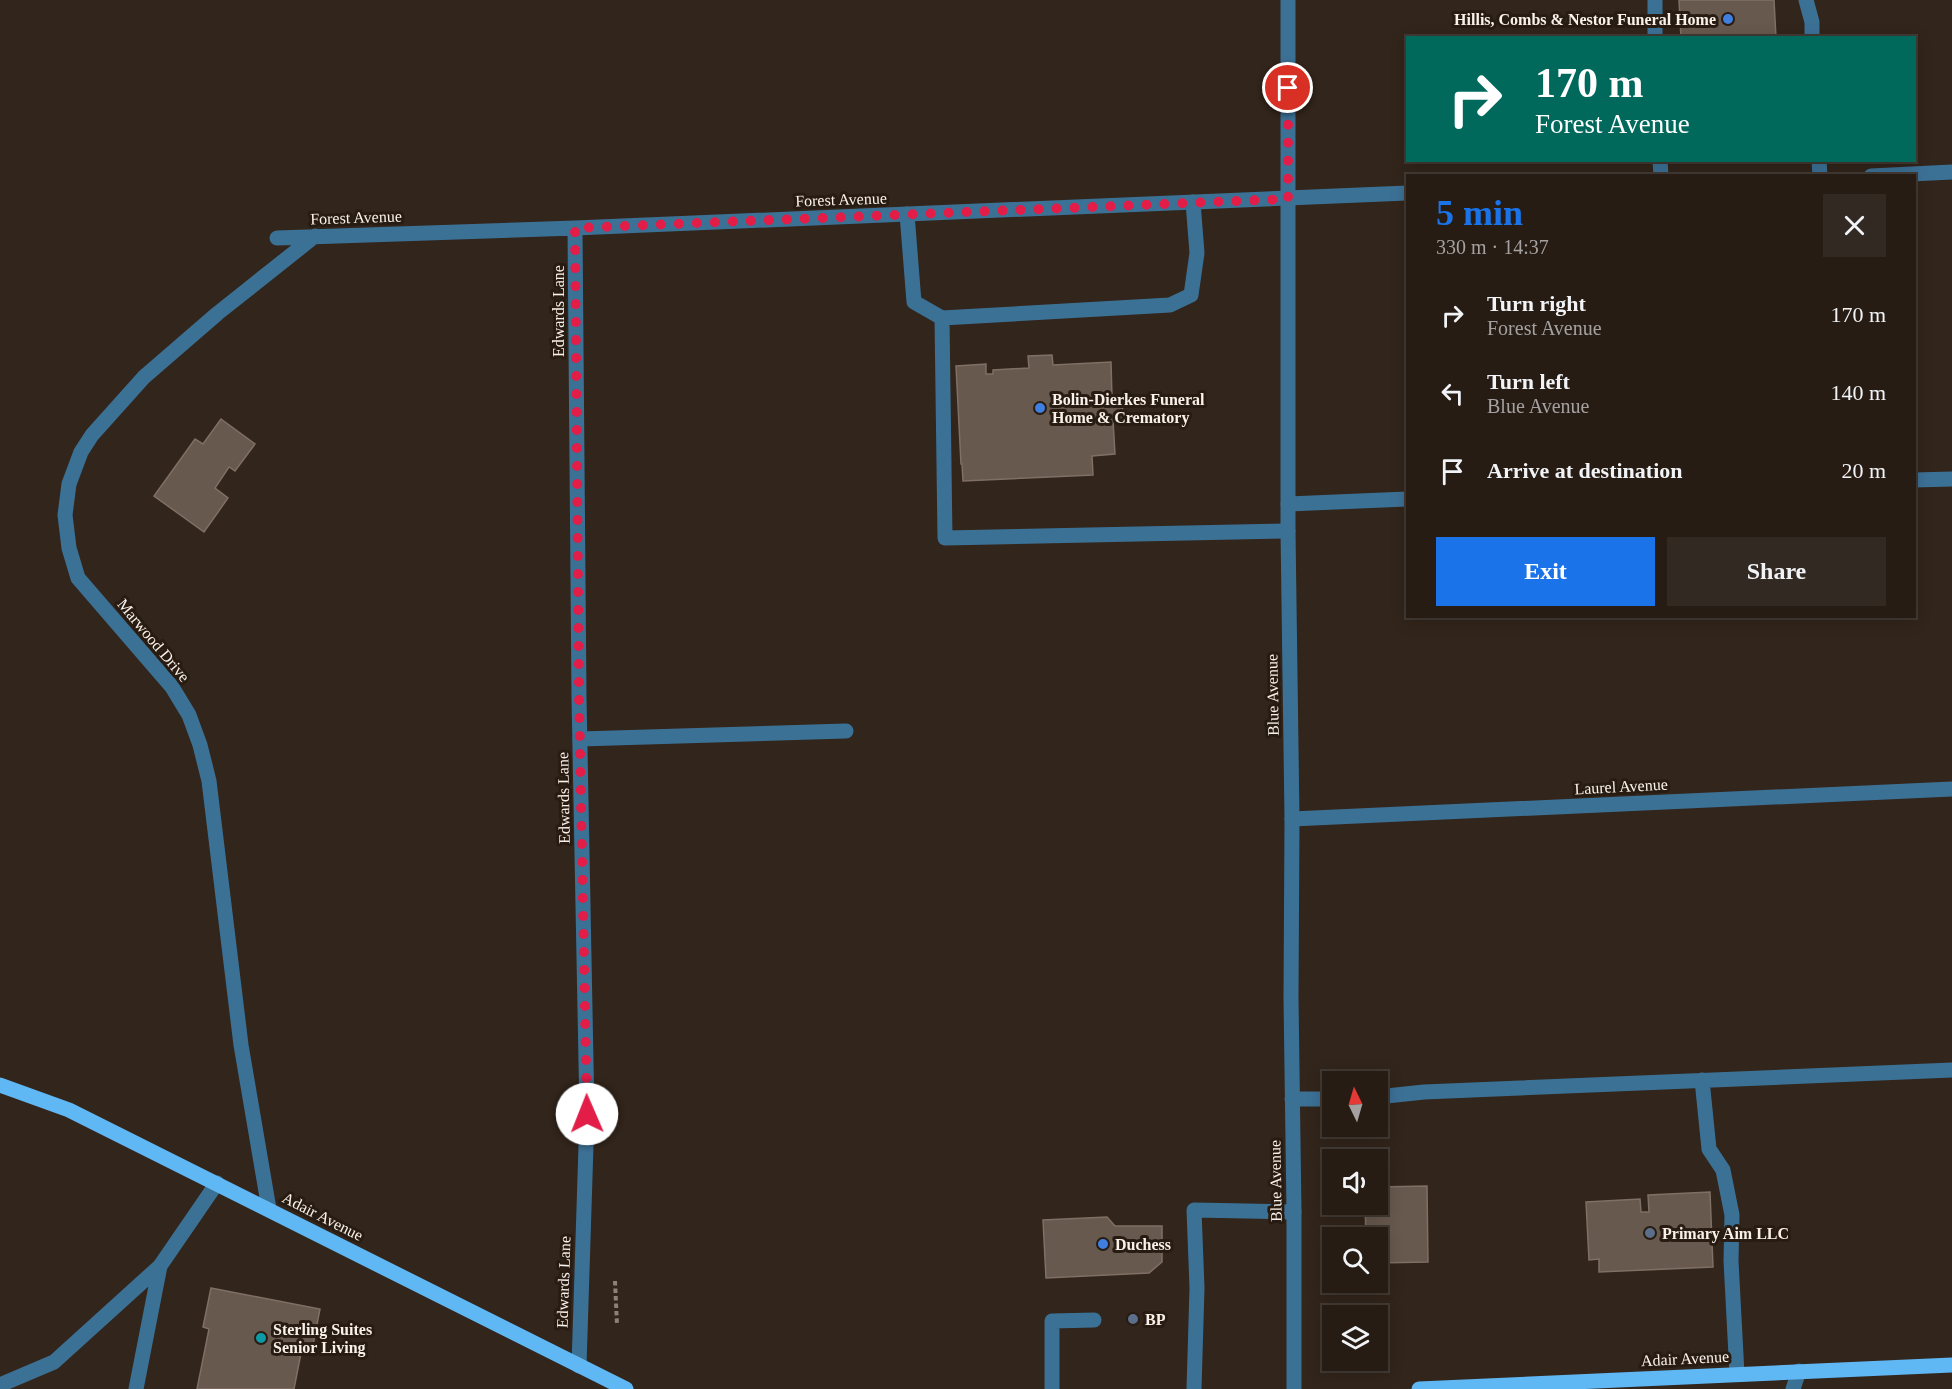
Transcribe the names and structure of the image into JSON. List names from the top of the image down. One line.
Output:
{"streets":{"main road":["Adair Avenue"],"street":["Forest Avenue","Edwards Lane","Marwood Drive","Blue Avenue","Laurel Avenue"]},"crossings":[["Forest Avenue","Edwards Lane"],["Forest Avenue","Marwood Drive"],["Forest Avenue","Blue Avenue"],["Edwards Lane","Adair Avenue"],["Marwood Drive","Adair Avenue"],["Blue Avenue","Laurel Avenue"]],"places":["Hillis, Combs & Nestor Funeral Home","Bolin-Dierkes Funeral Home & Crematory","Primary Aim LLC","Duchess","BP","Sterling Suites Senior Living"],"north":"top","page":{"turn":["170 m","Forest Avenue"],"heading":["5 min","330 m · 14:37"],"list":[{"name":"Turn right","note":"Forest Avenue","value":"170 m"},{"name":"Turn left","note":"Blue Avenue","value":"140 m"},{"name":"Arrive at destination","value":"20 m"}],"buttons":["Exit","Share"]}}
